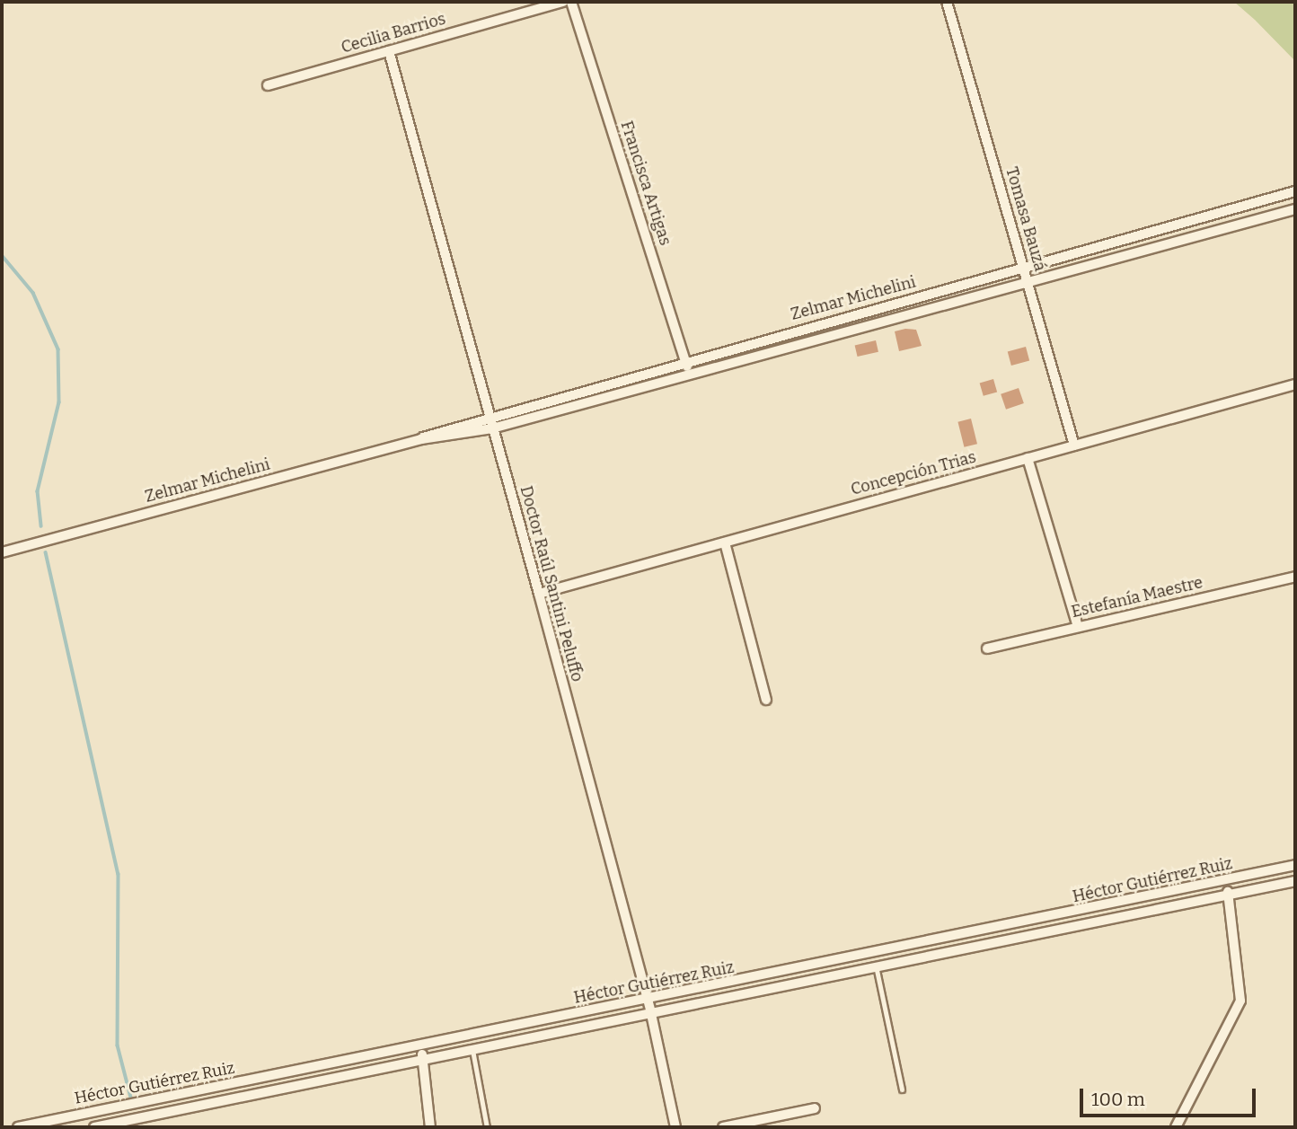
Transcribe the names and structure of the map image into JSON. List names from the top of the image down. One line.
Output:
{"streets":{"street":["Cecilia Barrios","Francisca Artigas","Tomasa Bauzá","Zelmar Michelini","Concepción Trias","Doctor Raúl Santini Peluffo","Estefanía Maestre","Héctor Gutiérrez Ruiz"]},"crossings":[["Cecilia Barrios","Doctor Raúl Santini Peluffo"],["Francisca Artigas","Zelmar Michelini"],["Tomasa Bauzá","Zelmar Michelini"],["Tomasa Bauzá","Concepción Trias"],["Zelmar Michelini","Doctor Raúl Santini Peluffo"],["Concepción Trias","Doctor Raúl Santini Peluffo"],["Doctor Raúl Santini Peluffo","Héctor Gutiérrez Ruiz"]],"scale_bar":"100 m"}
